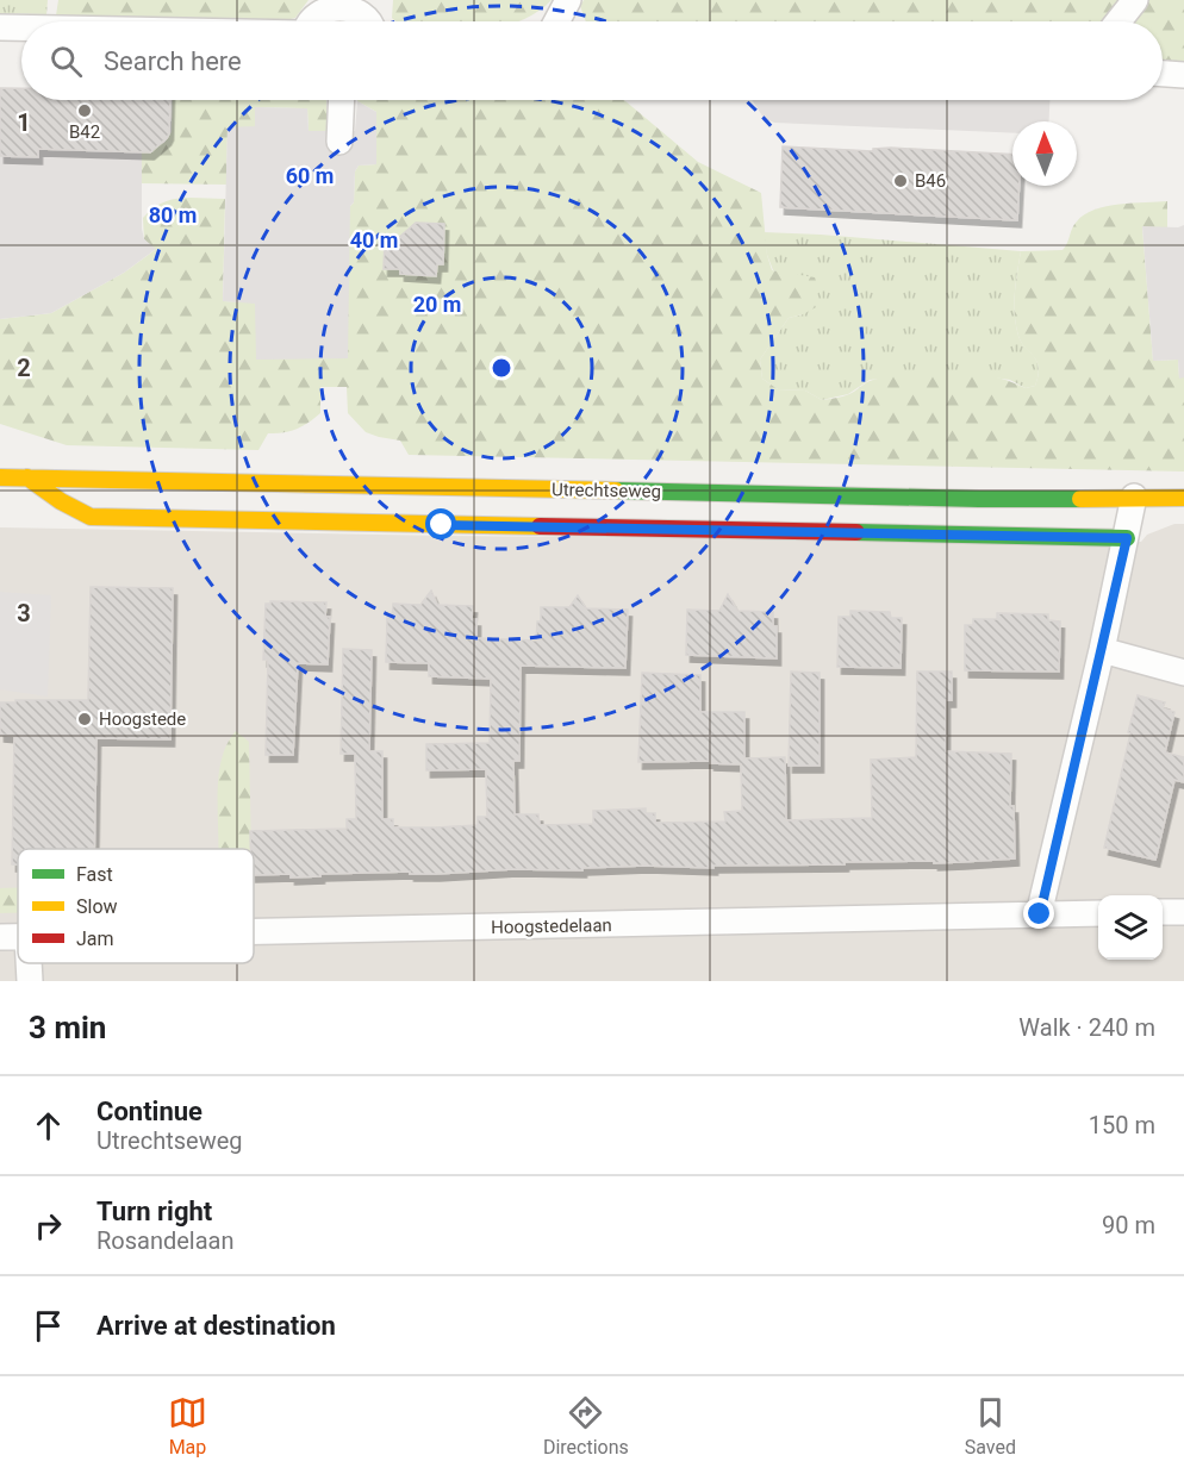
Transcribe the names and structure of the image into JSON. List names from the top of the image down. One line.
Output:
{"streets":{"main road":["Utrechtseweg"],"street":["Hoogstedelaan"]},"places":["B42","B46","Hoogstede"],"legend":["Fast","Slow","Jam"],"north":"top","page":{"search":"Search here","heading":["3 min","Walk · 240 m"],"list":[["Continue","Utrechtseweg","150 m"],["Turn right","Rosandelaan","90 m"],"Arrive at destination"],"nav":["Map","Directions","Saved"]},"grid":{"rows":["1","2","3"]},"rings":["60 m","80 m","40 m","20 m"]}
